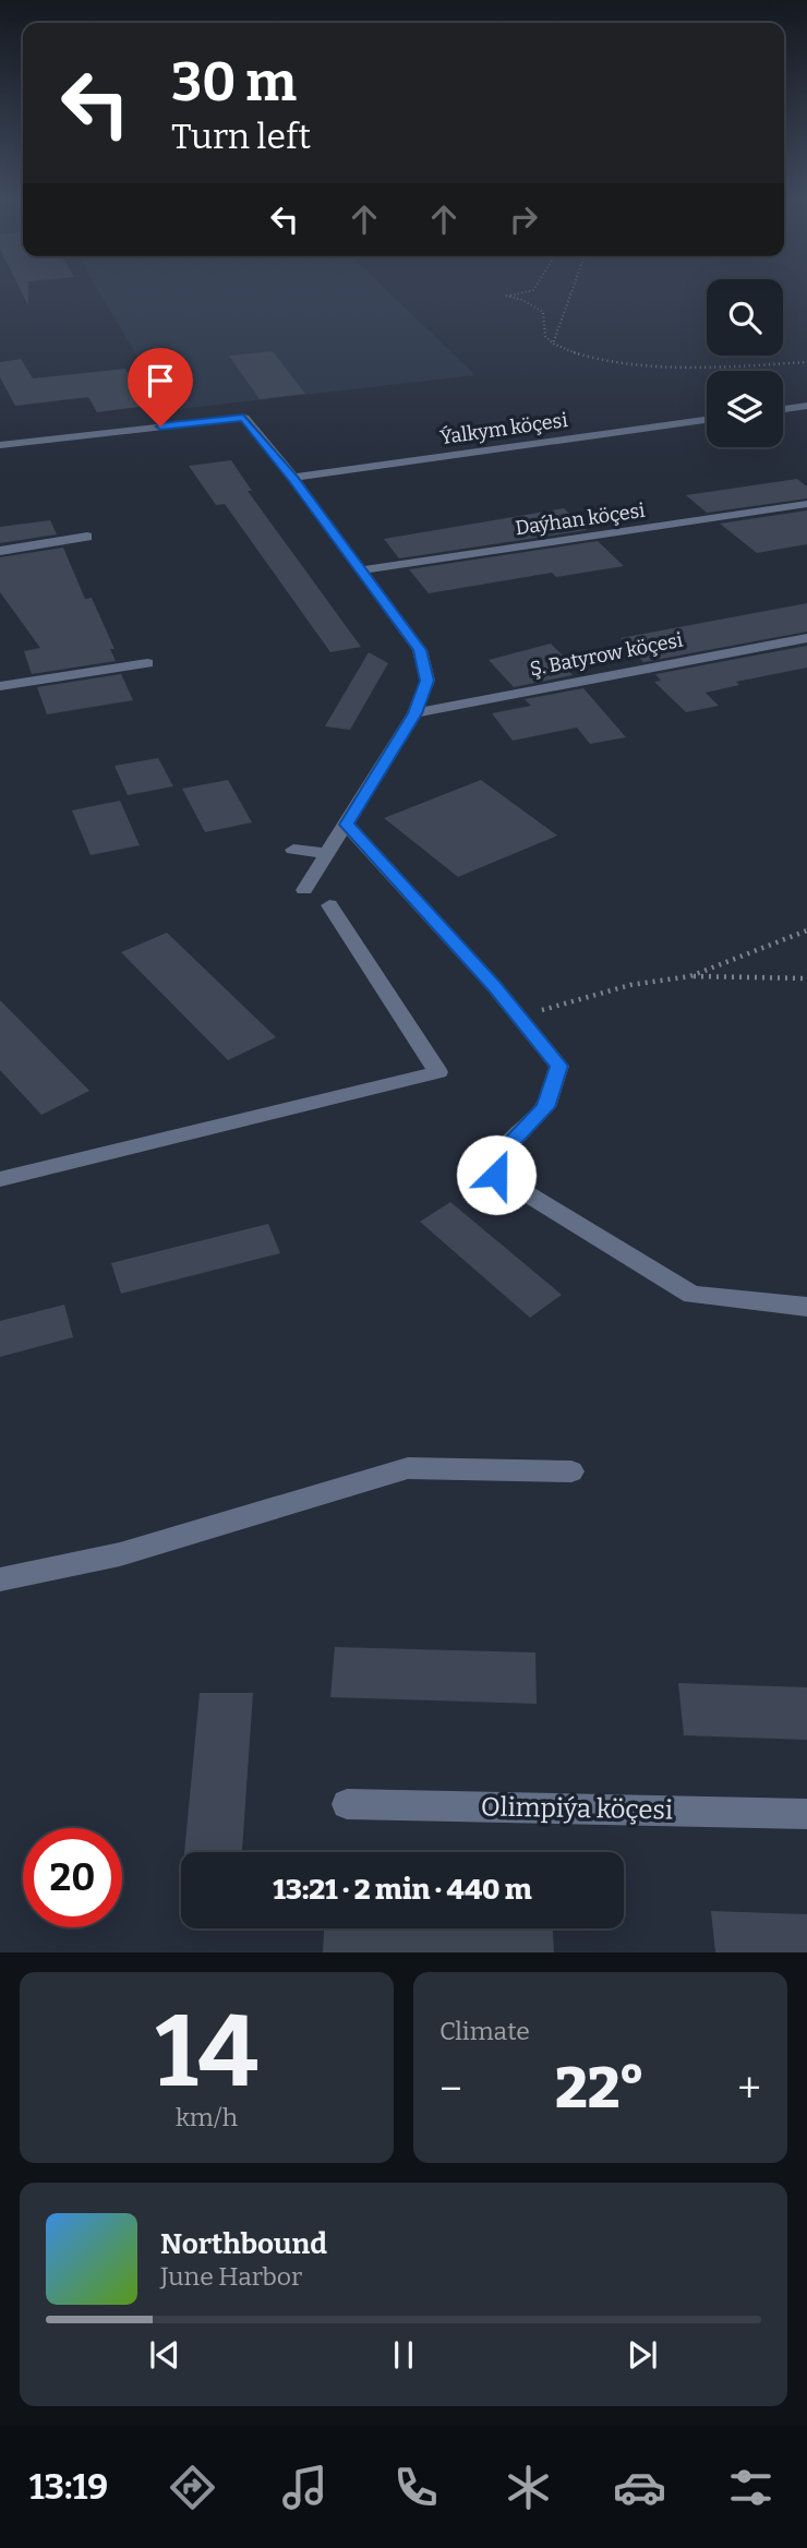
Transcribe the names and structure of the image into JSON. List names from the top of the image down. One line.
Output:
{"streets":{"street":["Ýalkym köçesi","Daýhan köçesi","Ş. Batyrow köçesi","Olimpiýa köçesi"]},"page":{"turn":["30 m","Turn left"],"limit":"20","trip":"13:21 · 2 min · 440 m","tile":[["14","km/h"],"Climate"],"heat":["−","22°","+"],"song":["Northbound","June Harbor"],"tabs":"13:19"}}
